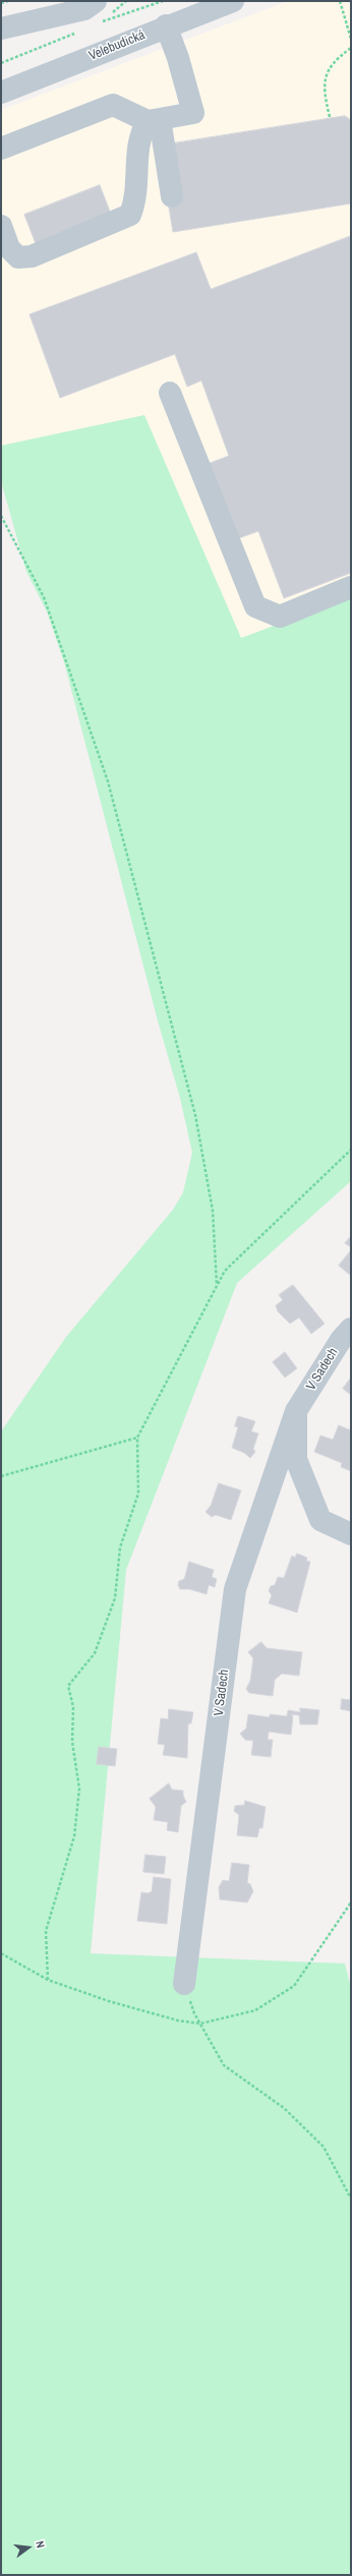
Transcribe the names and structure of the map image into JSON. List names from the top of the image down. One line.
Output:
{"streets":{"street":["Velebudická","V Sadech"]},"north":"right"}
